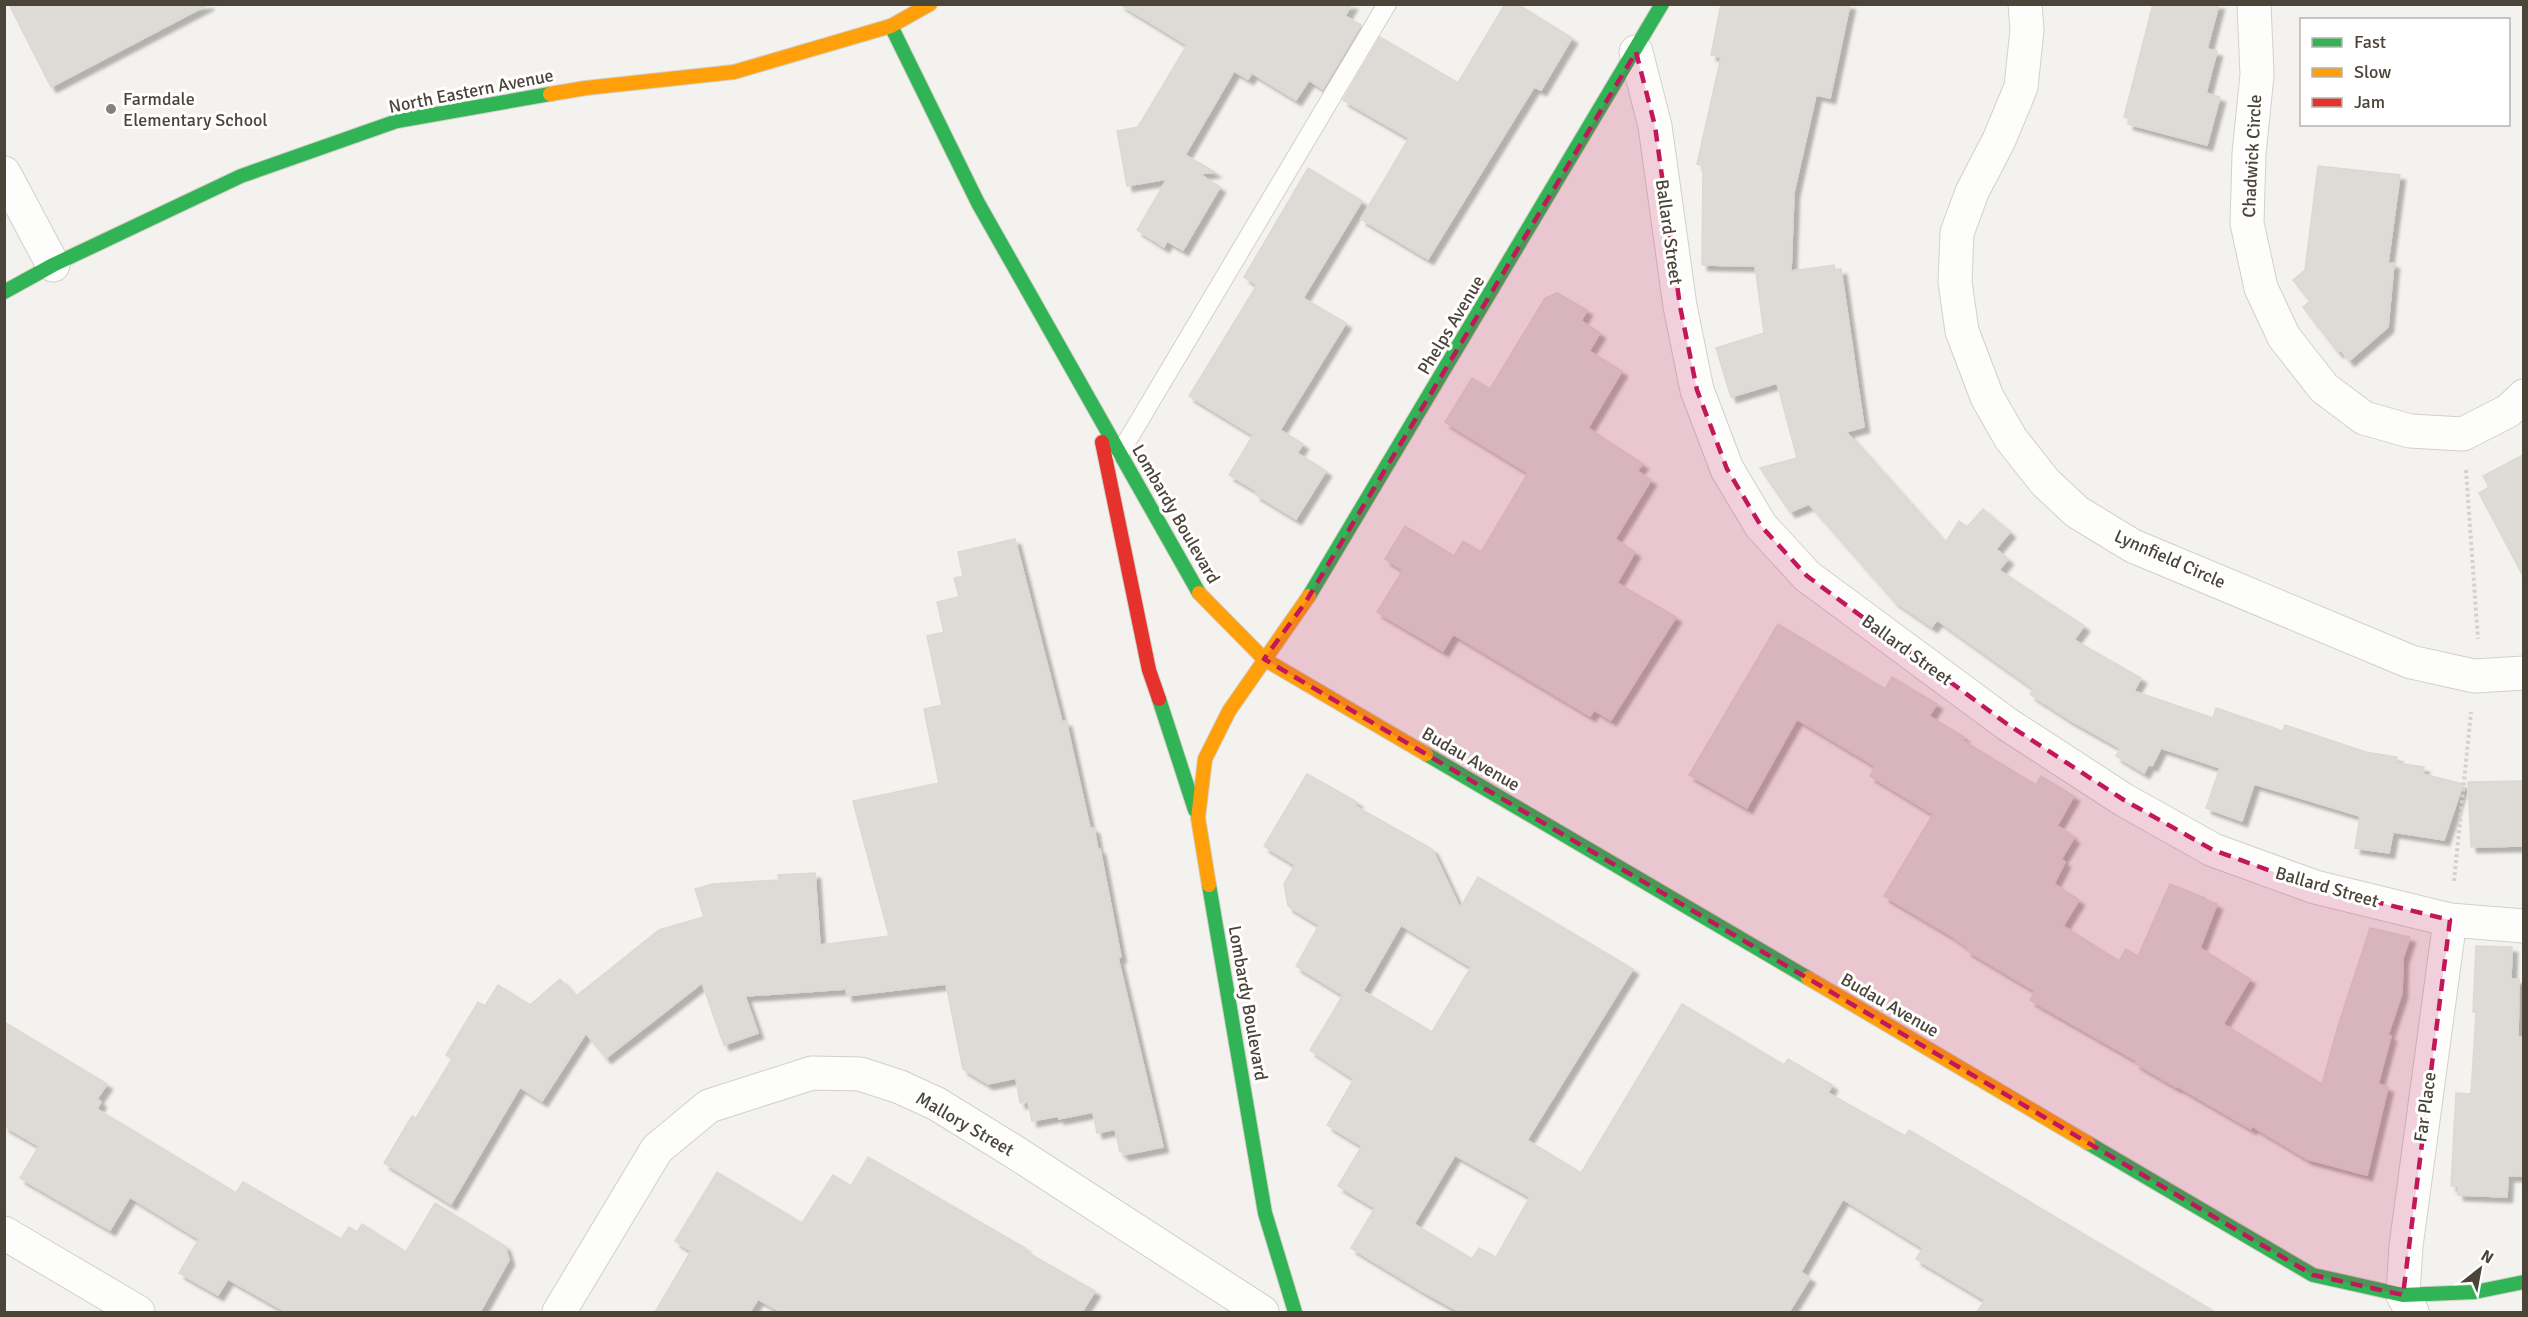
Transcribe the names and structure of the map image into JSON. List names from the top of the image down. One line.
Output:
{"streets":{"street":["North Eastern Avenue","Chadwick Circle","Ballard Street","Phelps Avenue","Lombardy Boulevard","Lynnfield Circle","Budau Avenue","Far Place","Mallory Street"]},"crossings":[["North Eastern Avenue","Lombardy Boulevard"],["Ballard Street","Phelps Avenue"],["Ballard Street","Far Place"],["Phelps Avenue","Lombardy Boulevard"],["Phelps Avenue","Budau Avenue"],["Lombardy Boulevard","Budau Avenue"],["Budau Avenue","Far Place"]],"places":["Farmdale Elementary School"],"legend":["Fast","Slow","Jam"],"north":"top right"}
